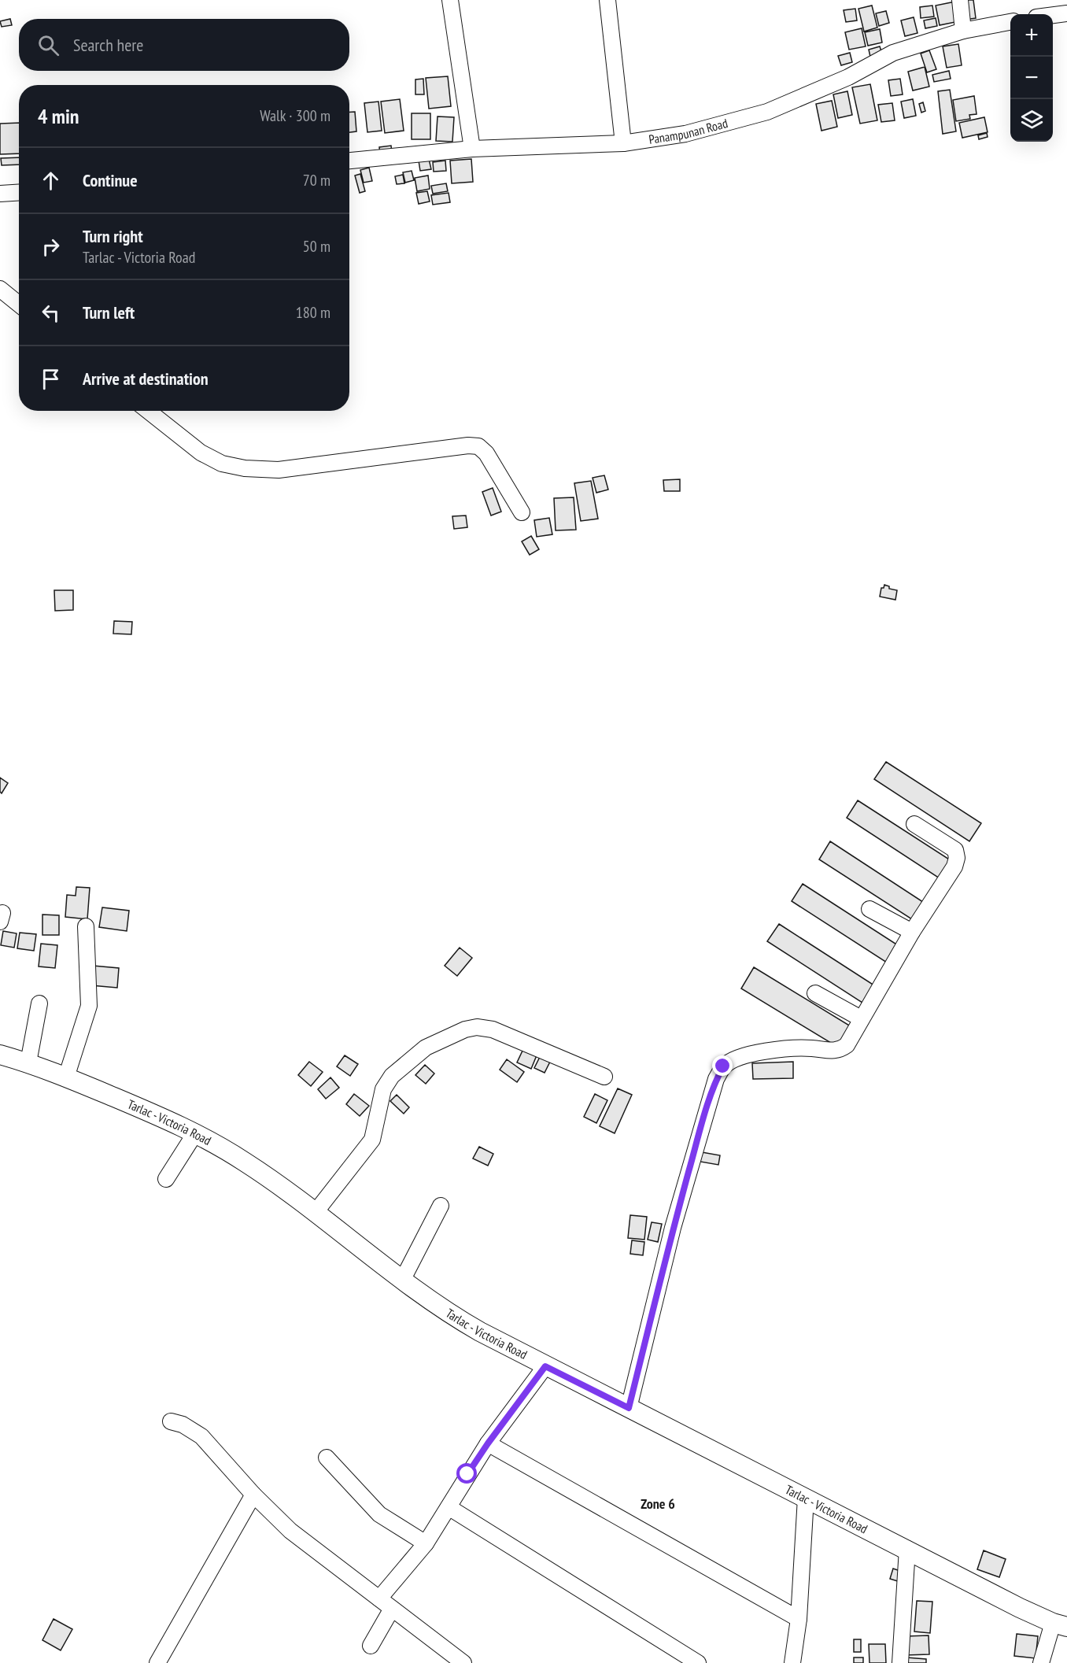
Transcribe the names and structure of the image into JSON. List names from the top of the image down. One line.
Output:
{"streets":{"main road":["Tarlac - Victoria Road"],"street":["Panampunan Road"]},"districts":["Zone 6"],"page":{"map_buttons":["+","−"],"search":"Search here","heading":["4 min","Walk · 300 m"],"list":[["Continue","70 m"],["Turn right","Tarlac - Victoria Road","50 m"],["Turn left","180 m"],"Arrive at destination"]}}
